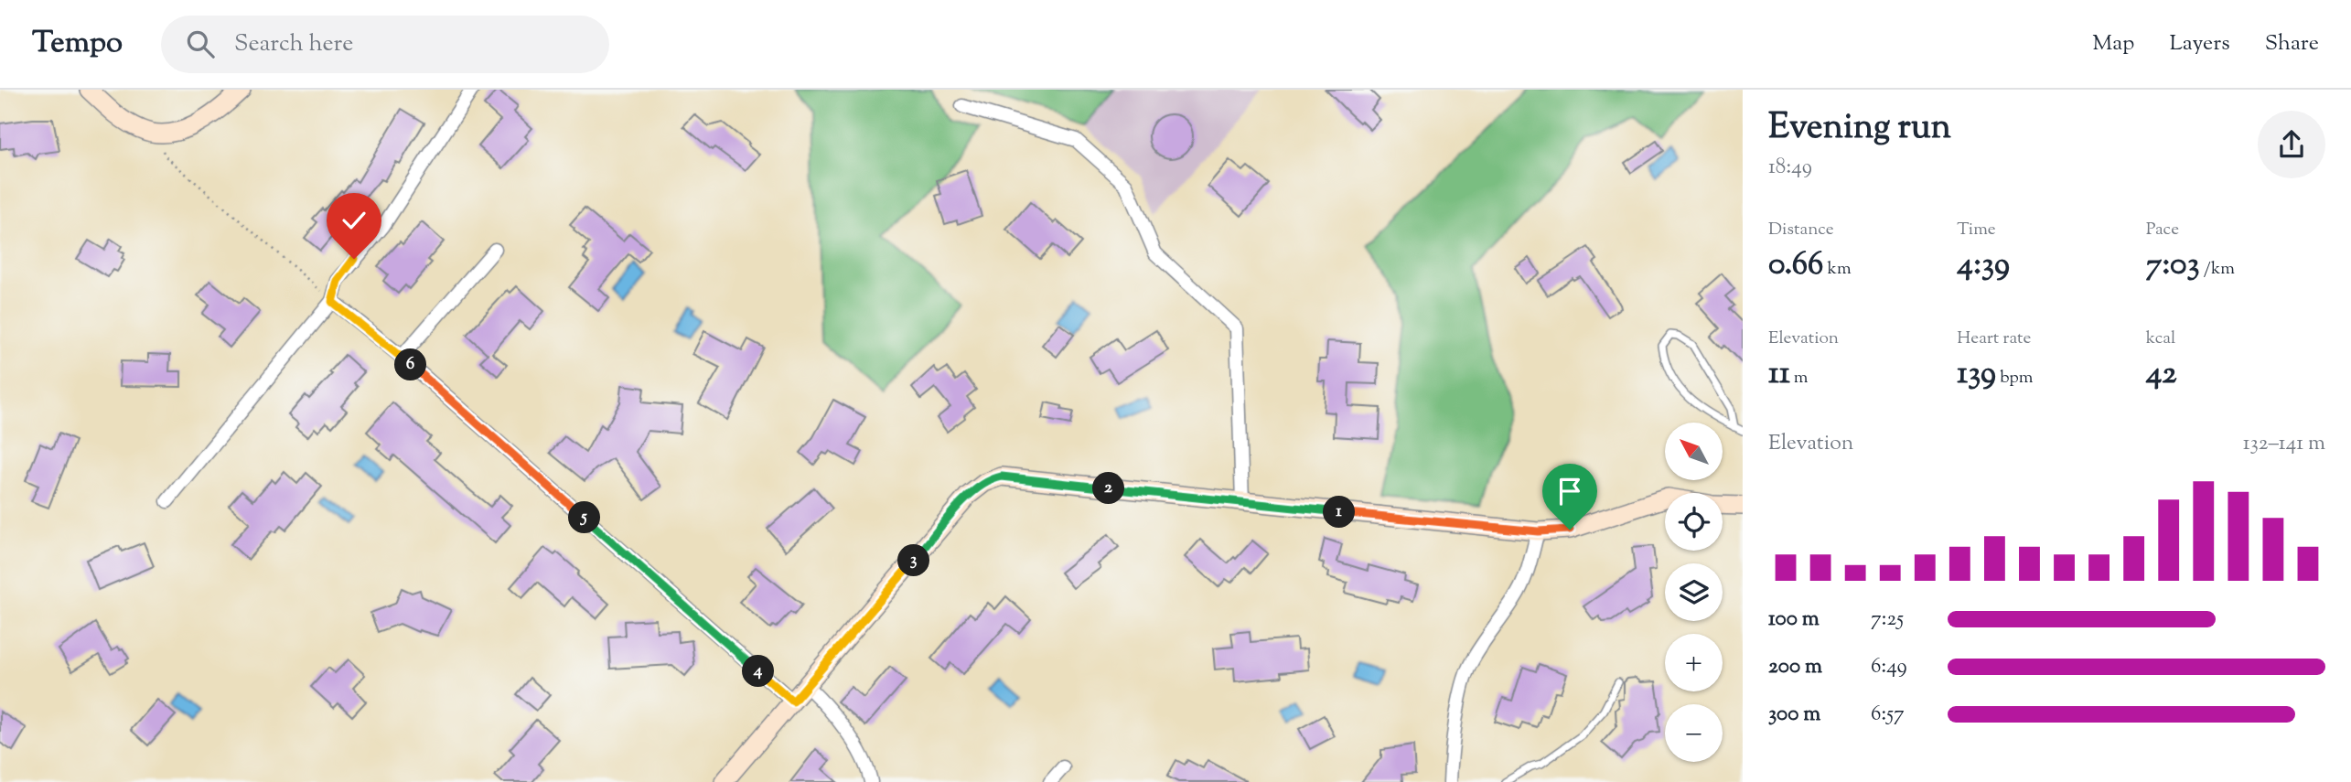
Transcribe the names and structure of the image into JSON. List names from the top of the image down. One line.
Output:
{"north":"top left","page":{"header":"Tempo","search":"Search here","nav":["Map","Layers","Share"],"heading":["Evening run","18:49"],"stats":[["Distance","0.66 km"],["Time","4:39"],["Pace","7:03 /km"],["Elevation","11 m"],["Heart rate","139 bpm"],["kcal","42"]],"pins":["6","2","1","5","3","4"],"chart":["Elevation","132–141 m"],"map_buttons":["+","−"],"list":[{"name":"100 m","note":"7:25"},{"name":"200 m","note":"6:49"},{"name":"300 m","note":"6:57"}]}}
